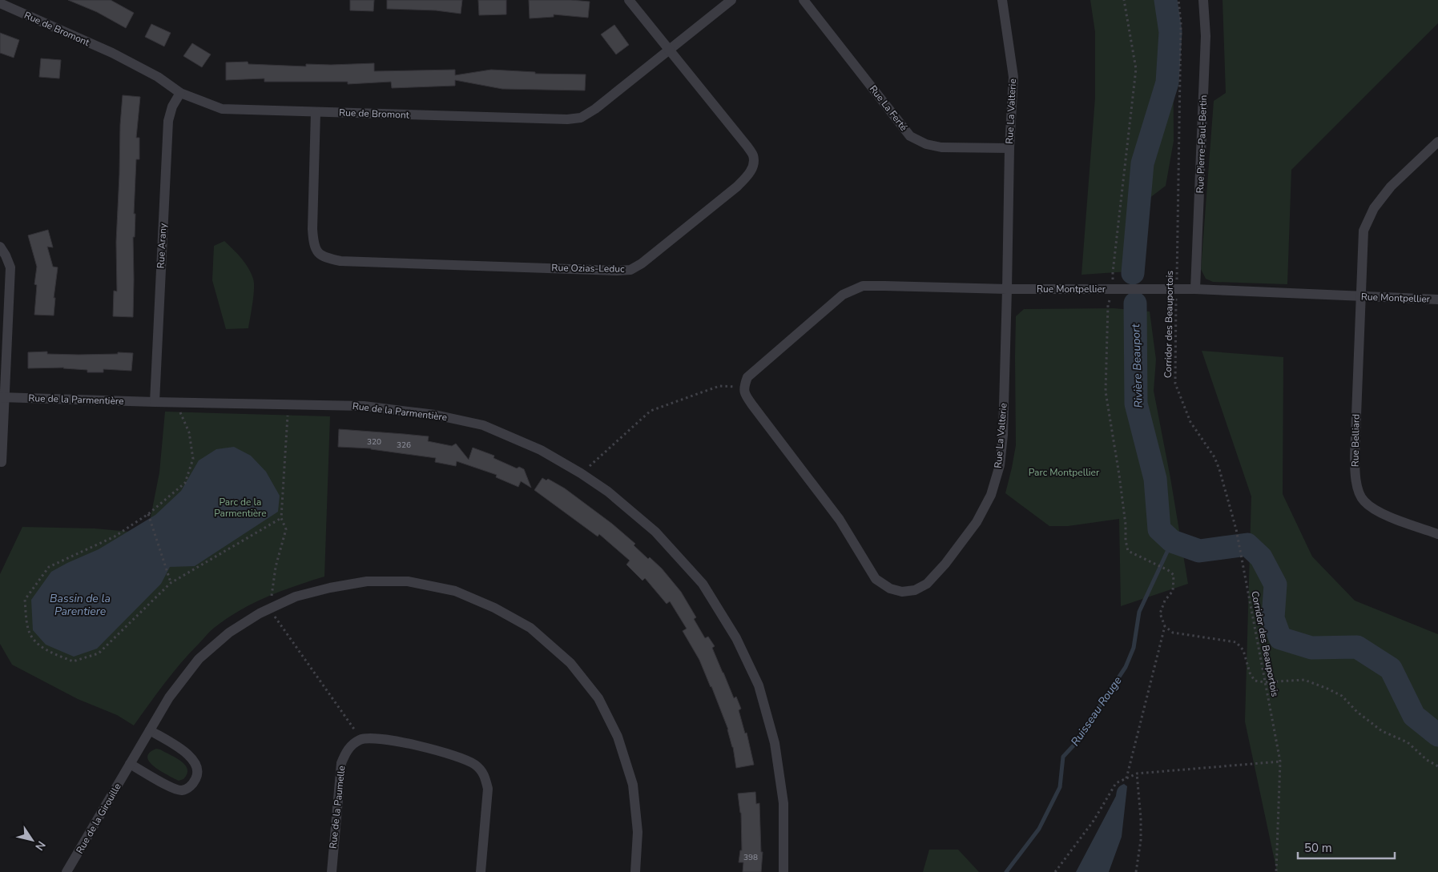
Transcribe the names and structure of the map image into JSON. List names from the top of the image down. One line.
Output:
{"streets":{"street":["Rue de Bromont","Rue La Ferté","Rue La Valterie","Rue Pierre-Paul-Bertin","Rue Arany","Rue Ozias-Leduc","Rue Montpellier","Rue de la Parmentière","Rue Belliard","Rue de la Paumelle","Rue de la Girouille"],"path":["Corridor des Beauportois"]},"crossings":[["Rue de Bromont","Rue Arany"],["Rue de Bromont","Rue Ozias-Leduc"],["Rue La Ferté","Rue La Valterie"],["Rue La Valterie","Rue Montpellier"],["Rue Pierre-Paul-Bertin","Rue Montpellier"],["Rue Arany","Rue de la Parmentière"],["Rue Montpellier","Corridor des Beauportois"],["Rue Montpellier","Rue Belliard"]],"water":["Rivière Beauport","Bassin de la Parentiere","Ruisseau Rouge"],"parks":["Parc Montpellier","Parc de la Parmentière"],"house_numbers":["320","326","398"],"scale_bar":"50 m","north":"bottom right"}
